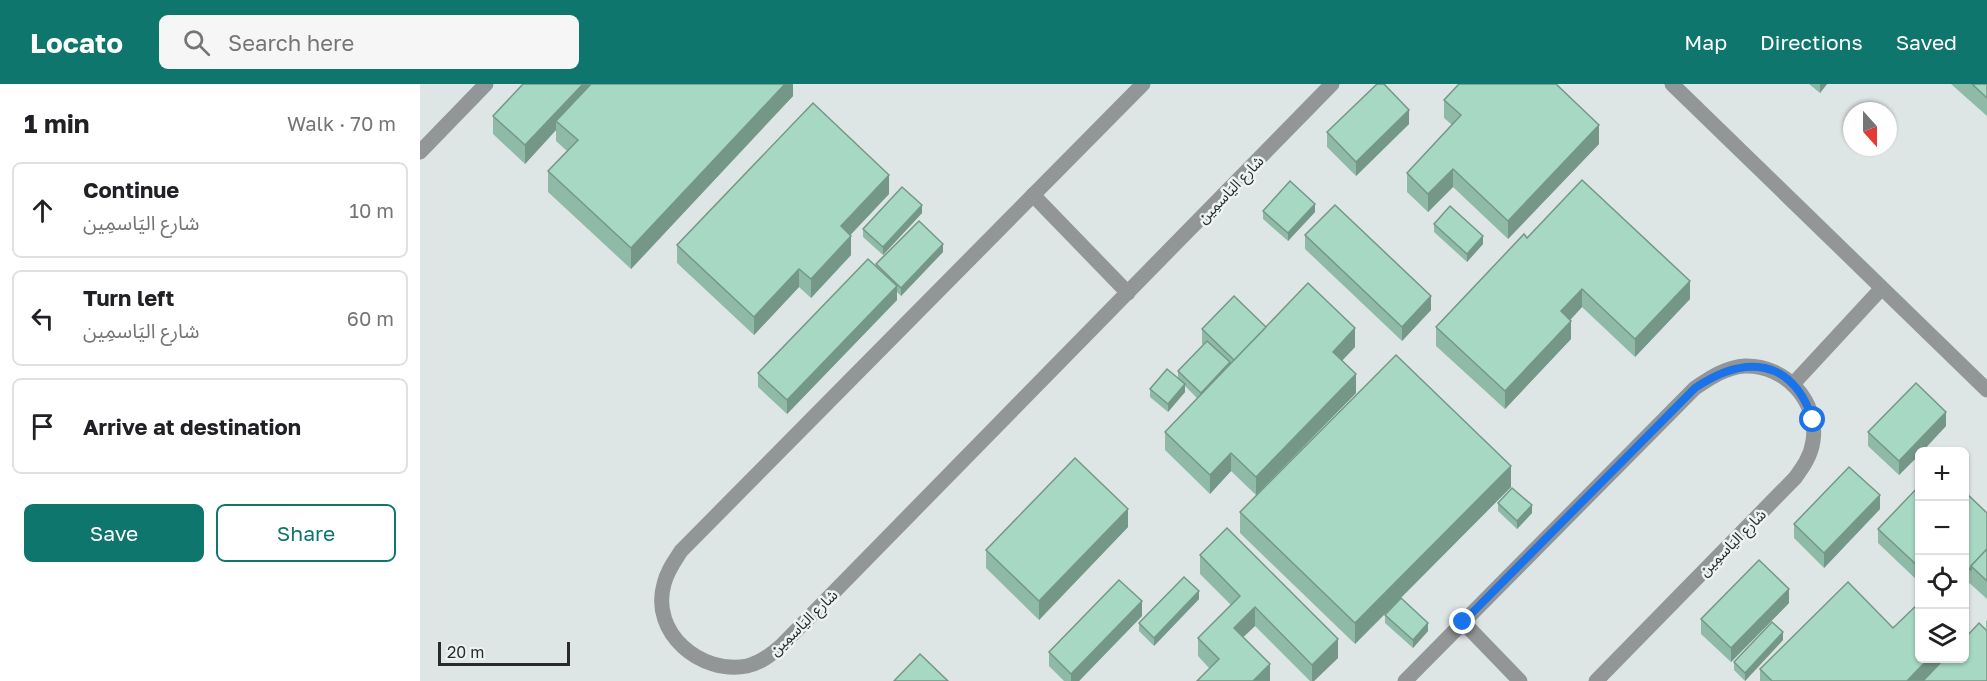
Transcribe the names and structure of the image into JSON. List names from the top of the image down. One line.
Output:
{"streets":{"street":["شارع اليَاسمِين"]},"scale_bar":"20 m","north":"bottom","page":{"header":"Locato","search":"Search here","nav":["Map","Directions","Saved"],"heading":["1 min","Walk · 70 m"],"list":[["Continue","شارع اليَاسمِين","10 m"],["Turn left","شارع اليَاسمِين","60 m"],"Arrive at destination"],"map_buttons":["+","−"],"buttons":["Save","Share"],"scale":"20 m"}}
